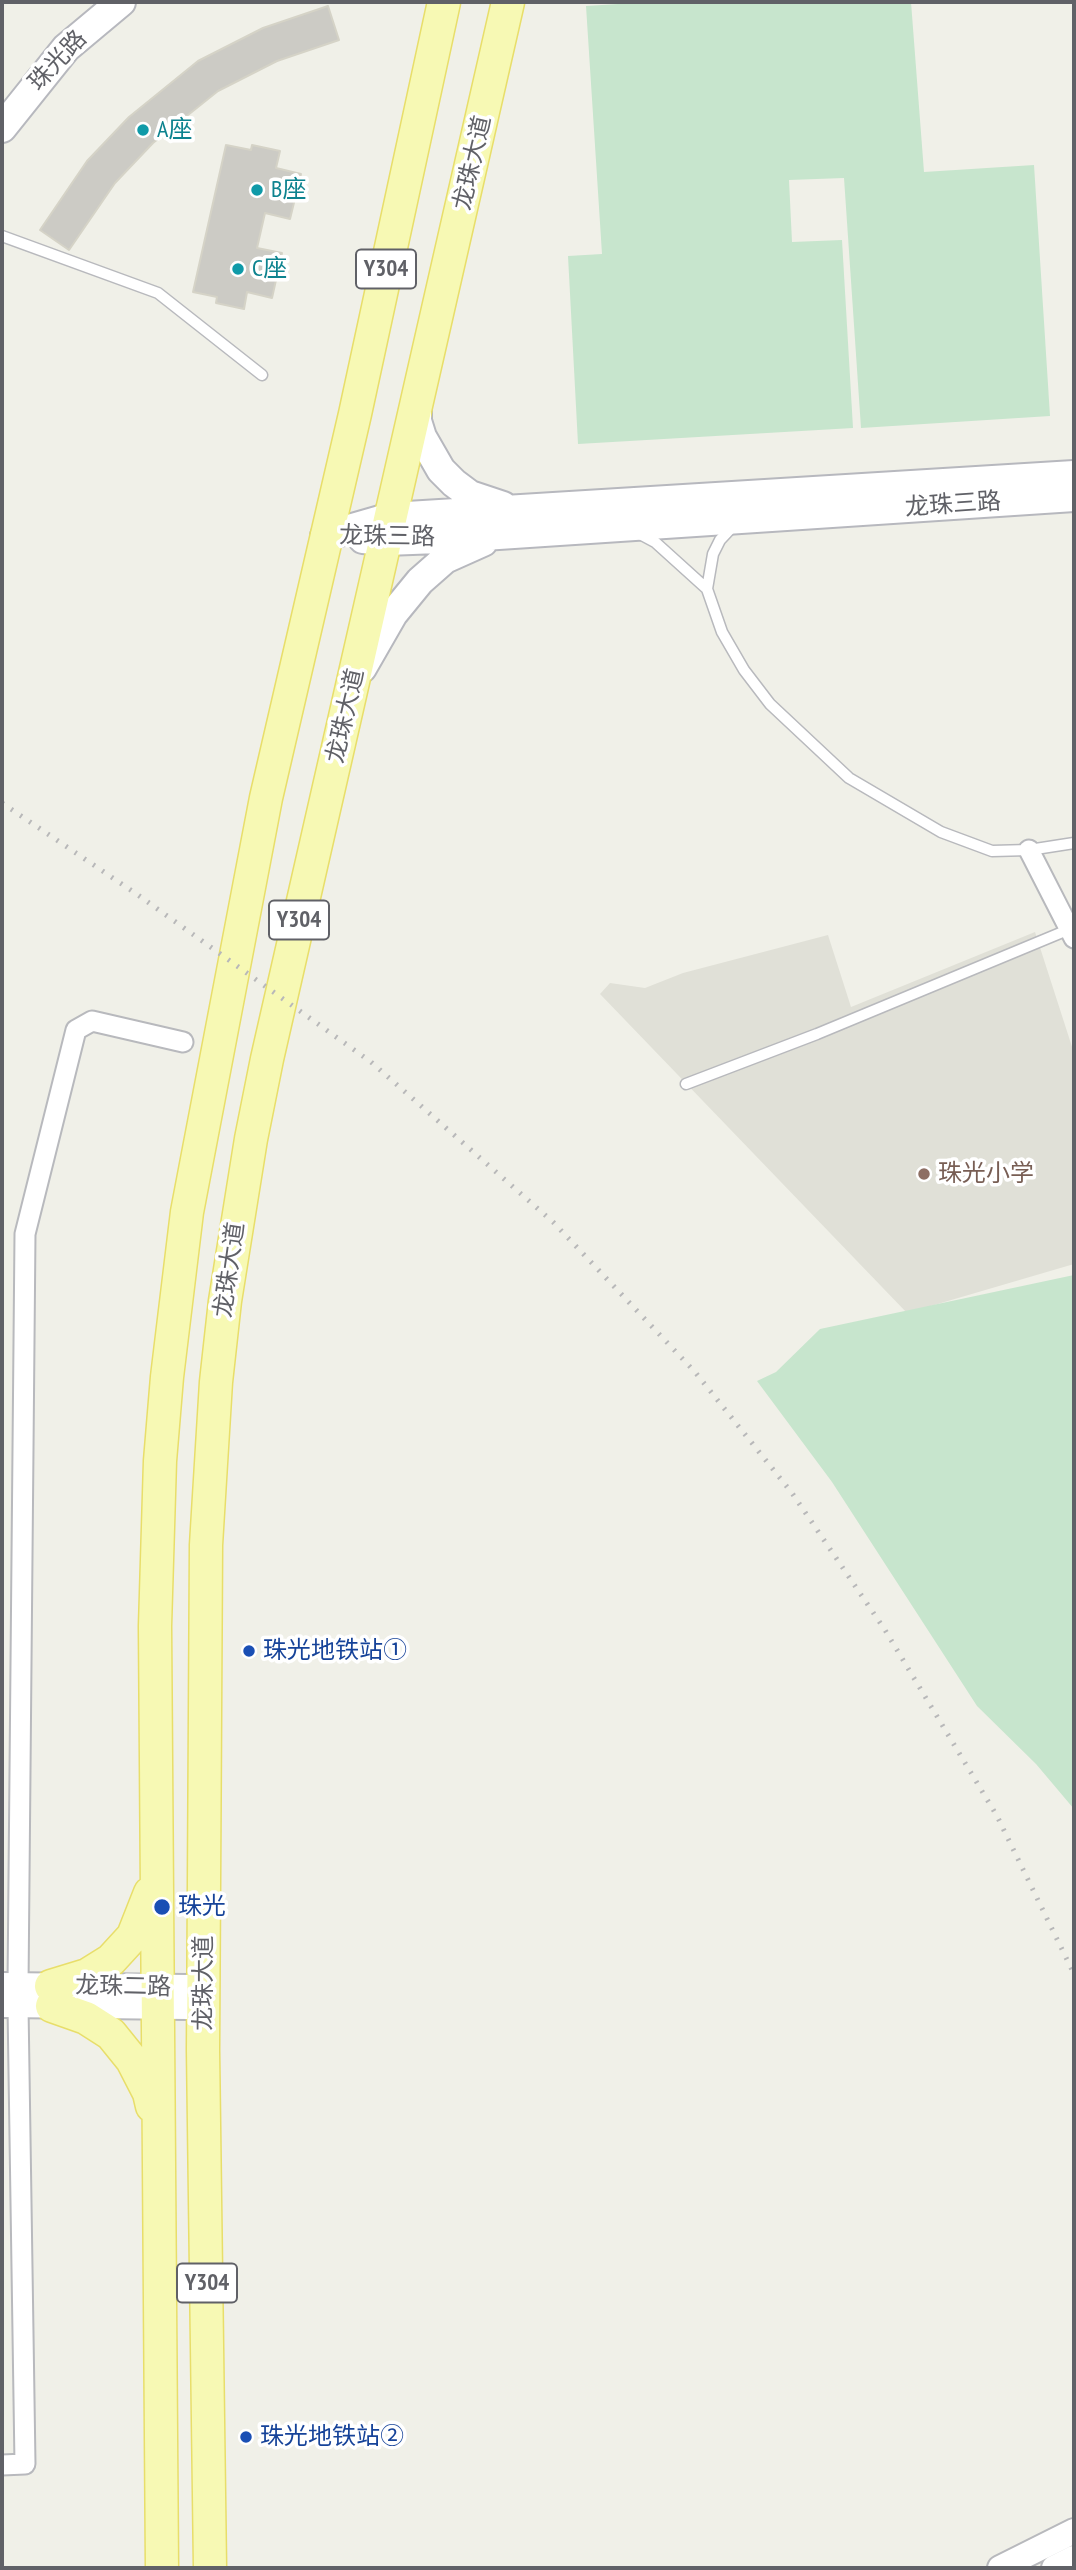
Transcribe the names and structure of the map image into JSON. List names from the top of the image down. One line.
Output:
{"streets":{"main road":["珠光路","龙珠大道","Y304","龙珠三路"],"street":["龙珠二路"]},"crossings":[["龙珠大道","龙珠三路"],["龙珠大道","龙珠二路"]],"places":["A座","B座","C座","珠光小学","珠光地铁站①","珠光","珠光地铁站②"]}
